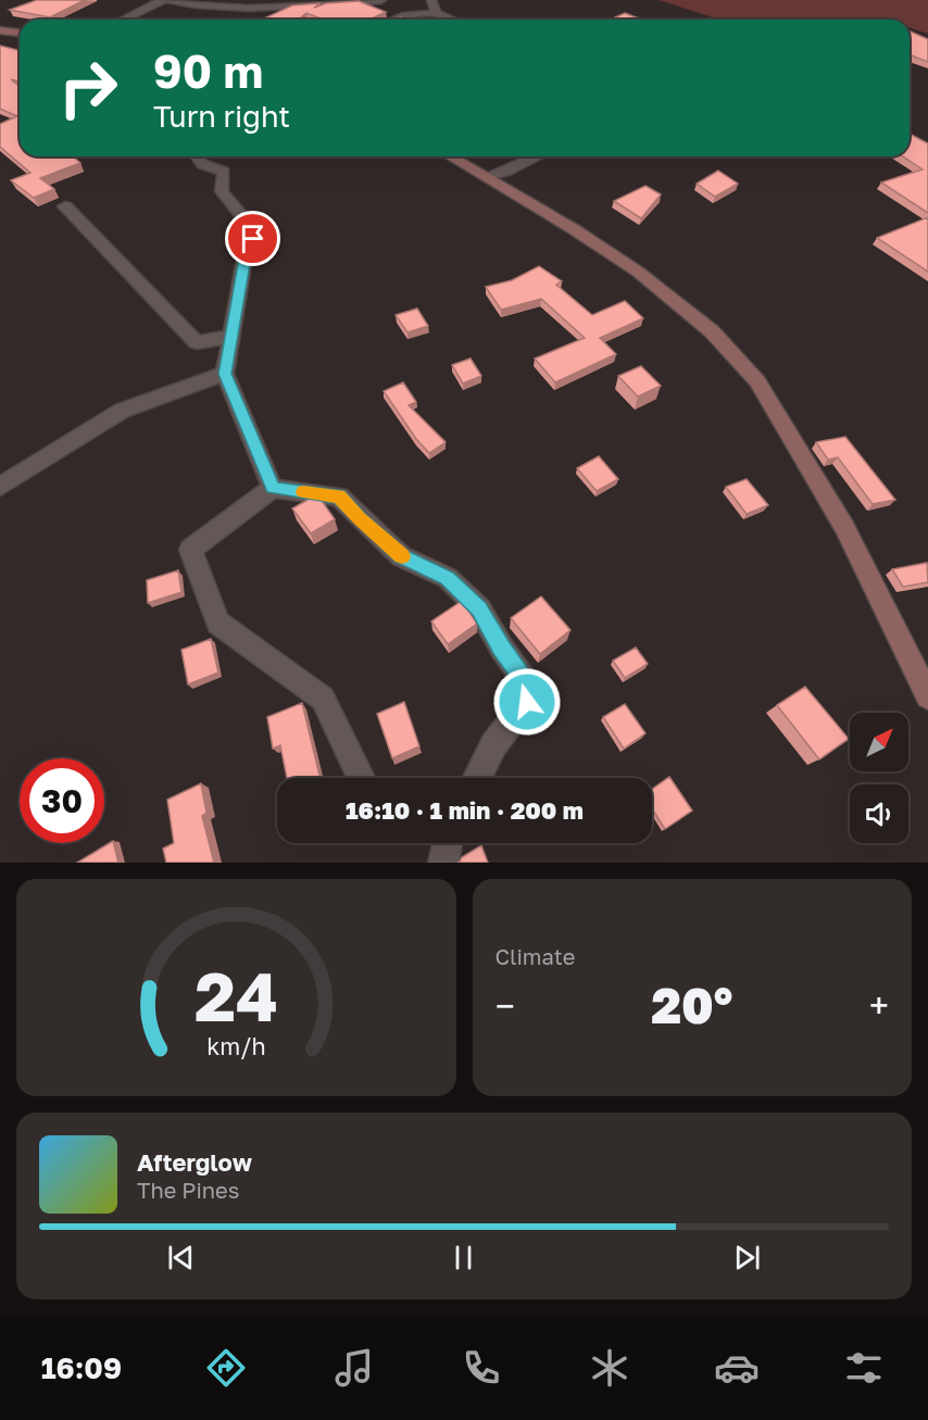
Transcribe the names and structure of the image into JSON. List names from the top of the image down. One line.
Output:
{"north":"top right","page":{"turn":["90 m","Turn right"],"limit":"30","trip":"16:10 · 1 min · 200 m","tile":"Climate","heat":["−","20°","+"],"song":["Afterglow","The Pines"],"tabs":"16:09","gauge":["24","km/h"]}}
